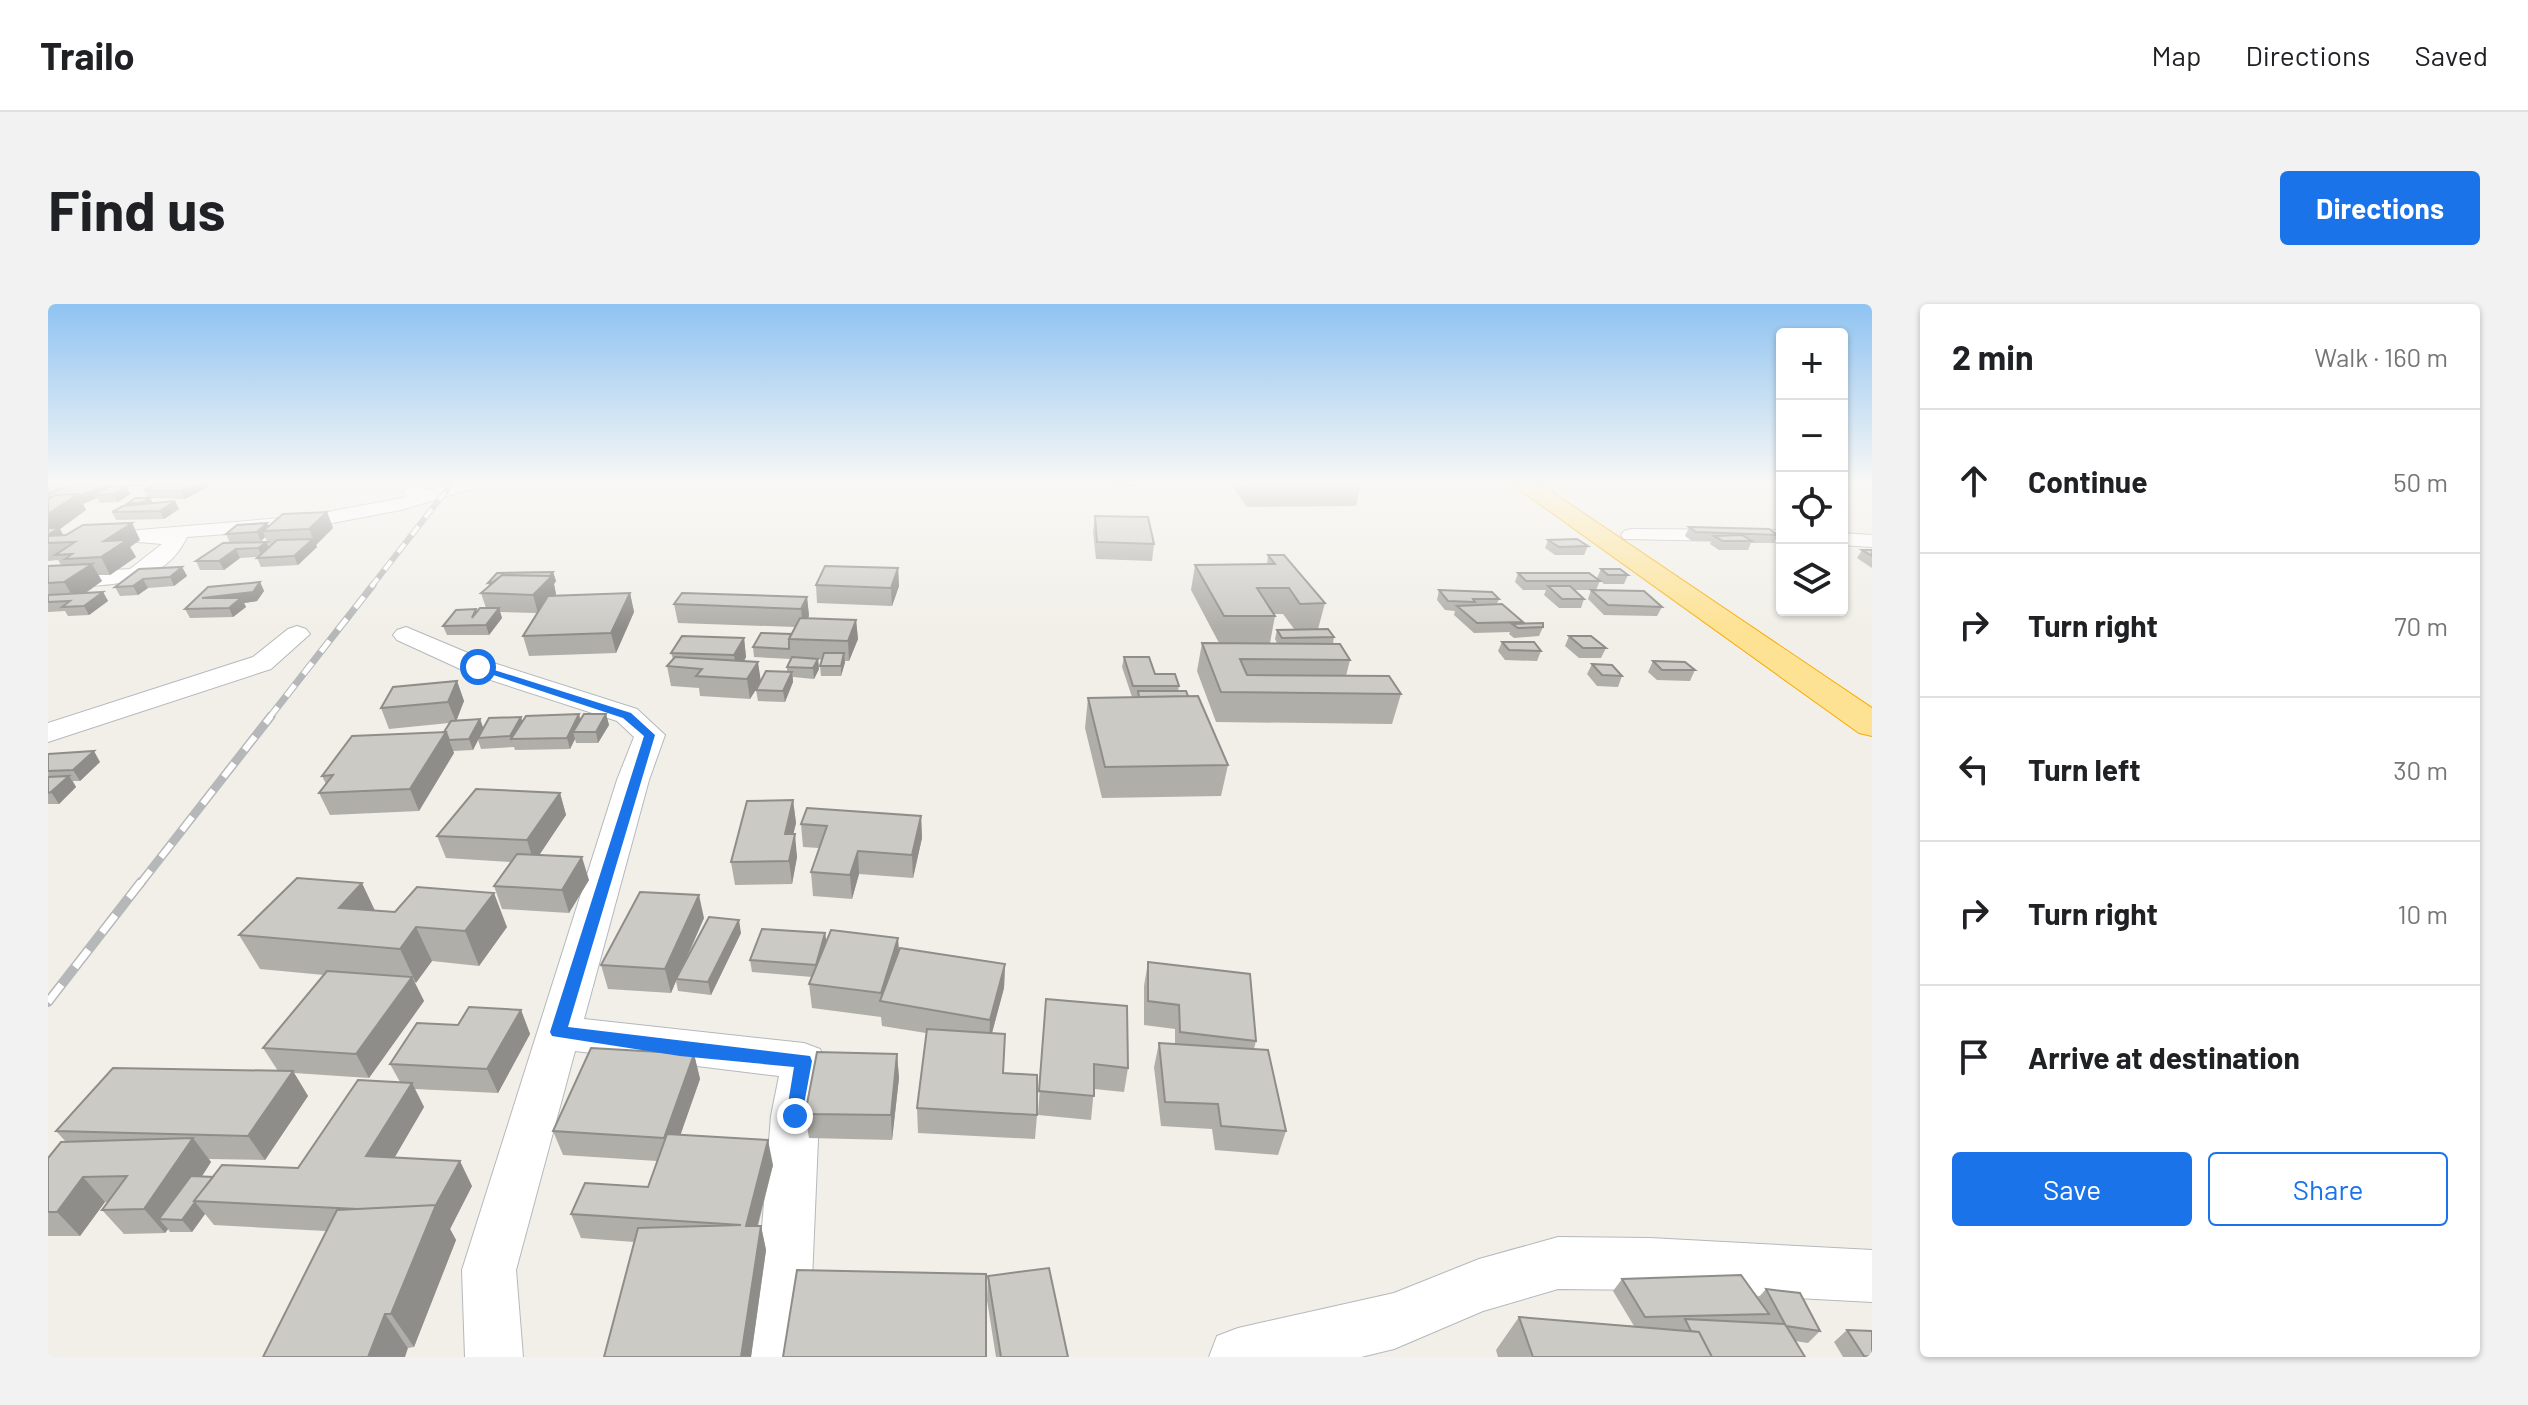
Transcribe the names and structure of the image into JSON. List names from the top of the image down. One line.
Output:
{"page":{"header":"Trailo","nav":["Map","Directions","Saved"],"buttons":["Directions",["Save","Share"]],"title":"Find us","heading":["2 min","Walk · 160 m"],"map_buttons":["+","−"],"list":[["Continue","50 m"],["Turn right","70 m"],["Turn left","30 m"],["Turn right","10 m"],"Arrive at destination"]}}
